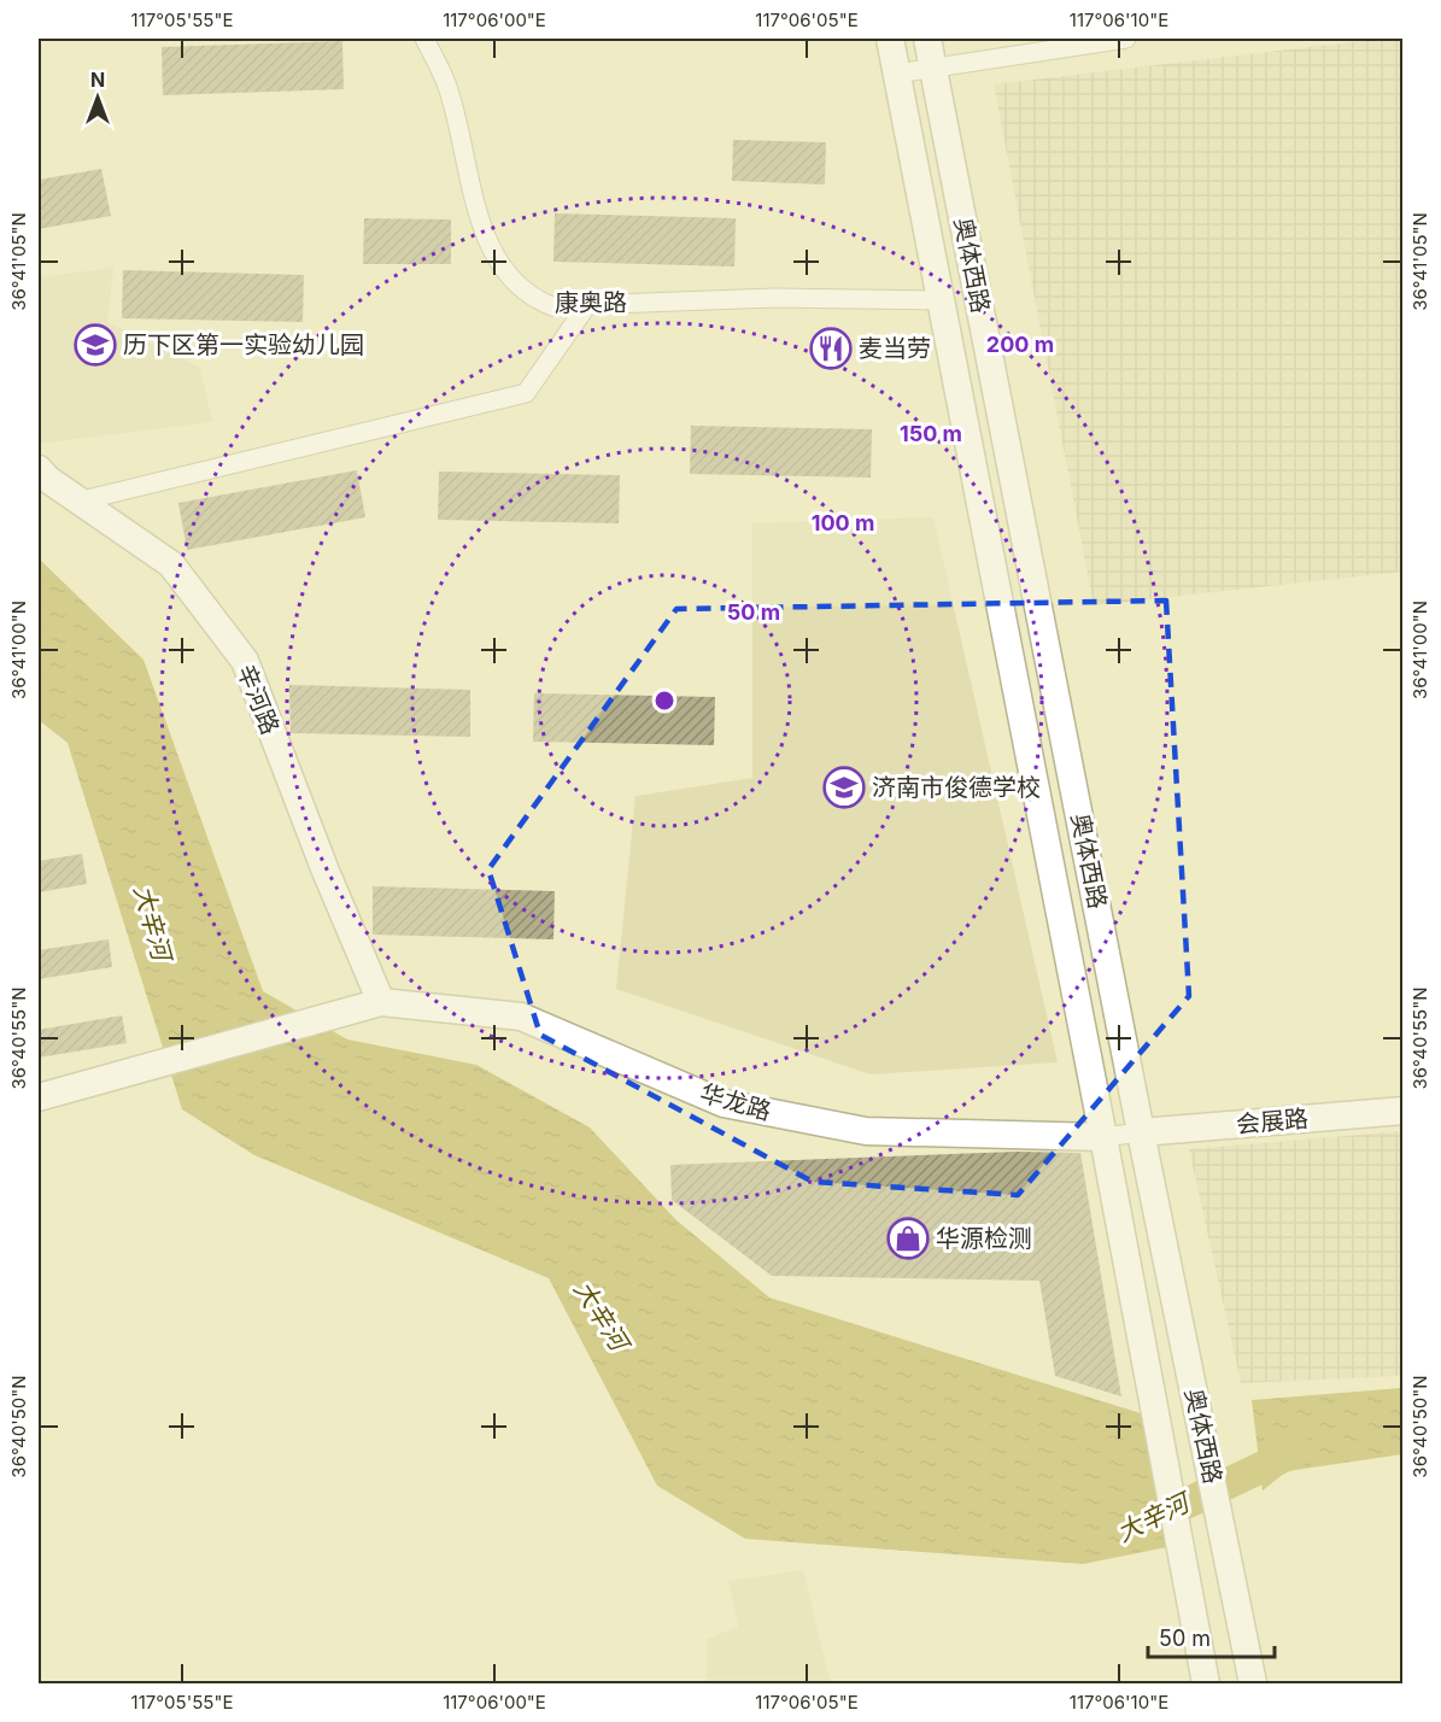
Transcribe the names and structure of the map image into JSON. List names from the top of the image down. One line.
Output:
{"streets":{"main road":["奥体西路","辛河路","华龙路","会展路"],"street":["康奥路"]},"crossings":[["奥体西路","康奥路"],["奥体西路","华龙路"],["奥体西路","会展路"],["辛河路","华龙路"]],"water":["大辛河"],"places":{"school or university":["历下区第一实验幼儿园","济南市俊德学校"],"restaurant":["麦当劳"],"shop":["华源检测"]},"scale_bar":"50 m","north":"top","coordinates":["117°05'55\"E","117°06'00\"E","117°06'05\"E","117°06'10\"E","36°41'05\"N","36°41'00\"N","36°40'55\"N","36°40'50\"N"],"rings":["200 m","150 m","100 m","50 m"]}
